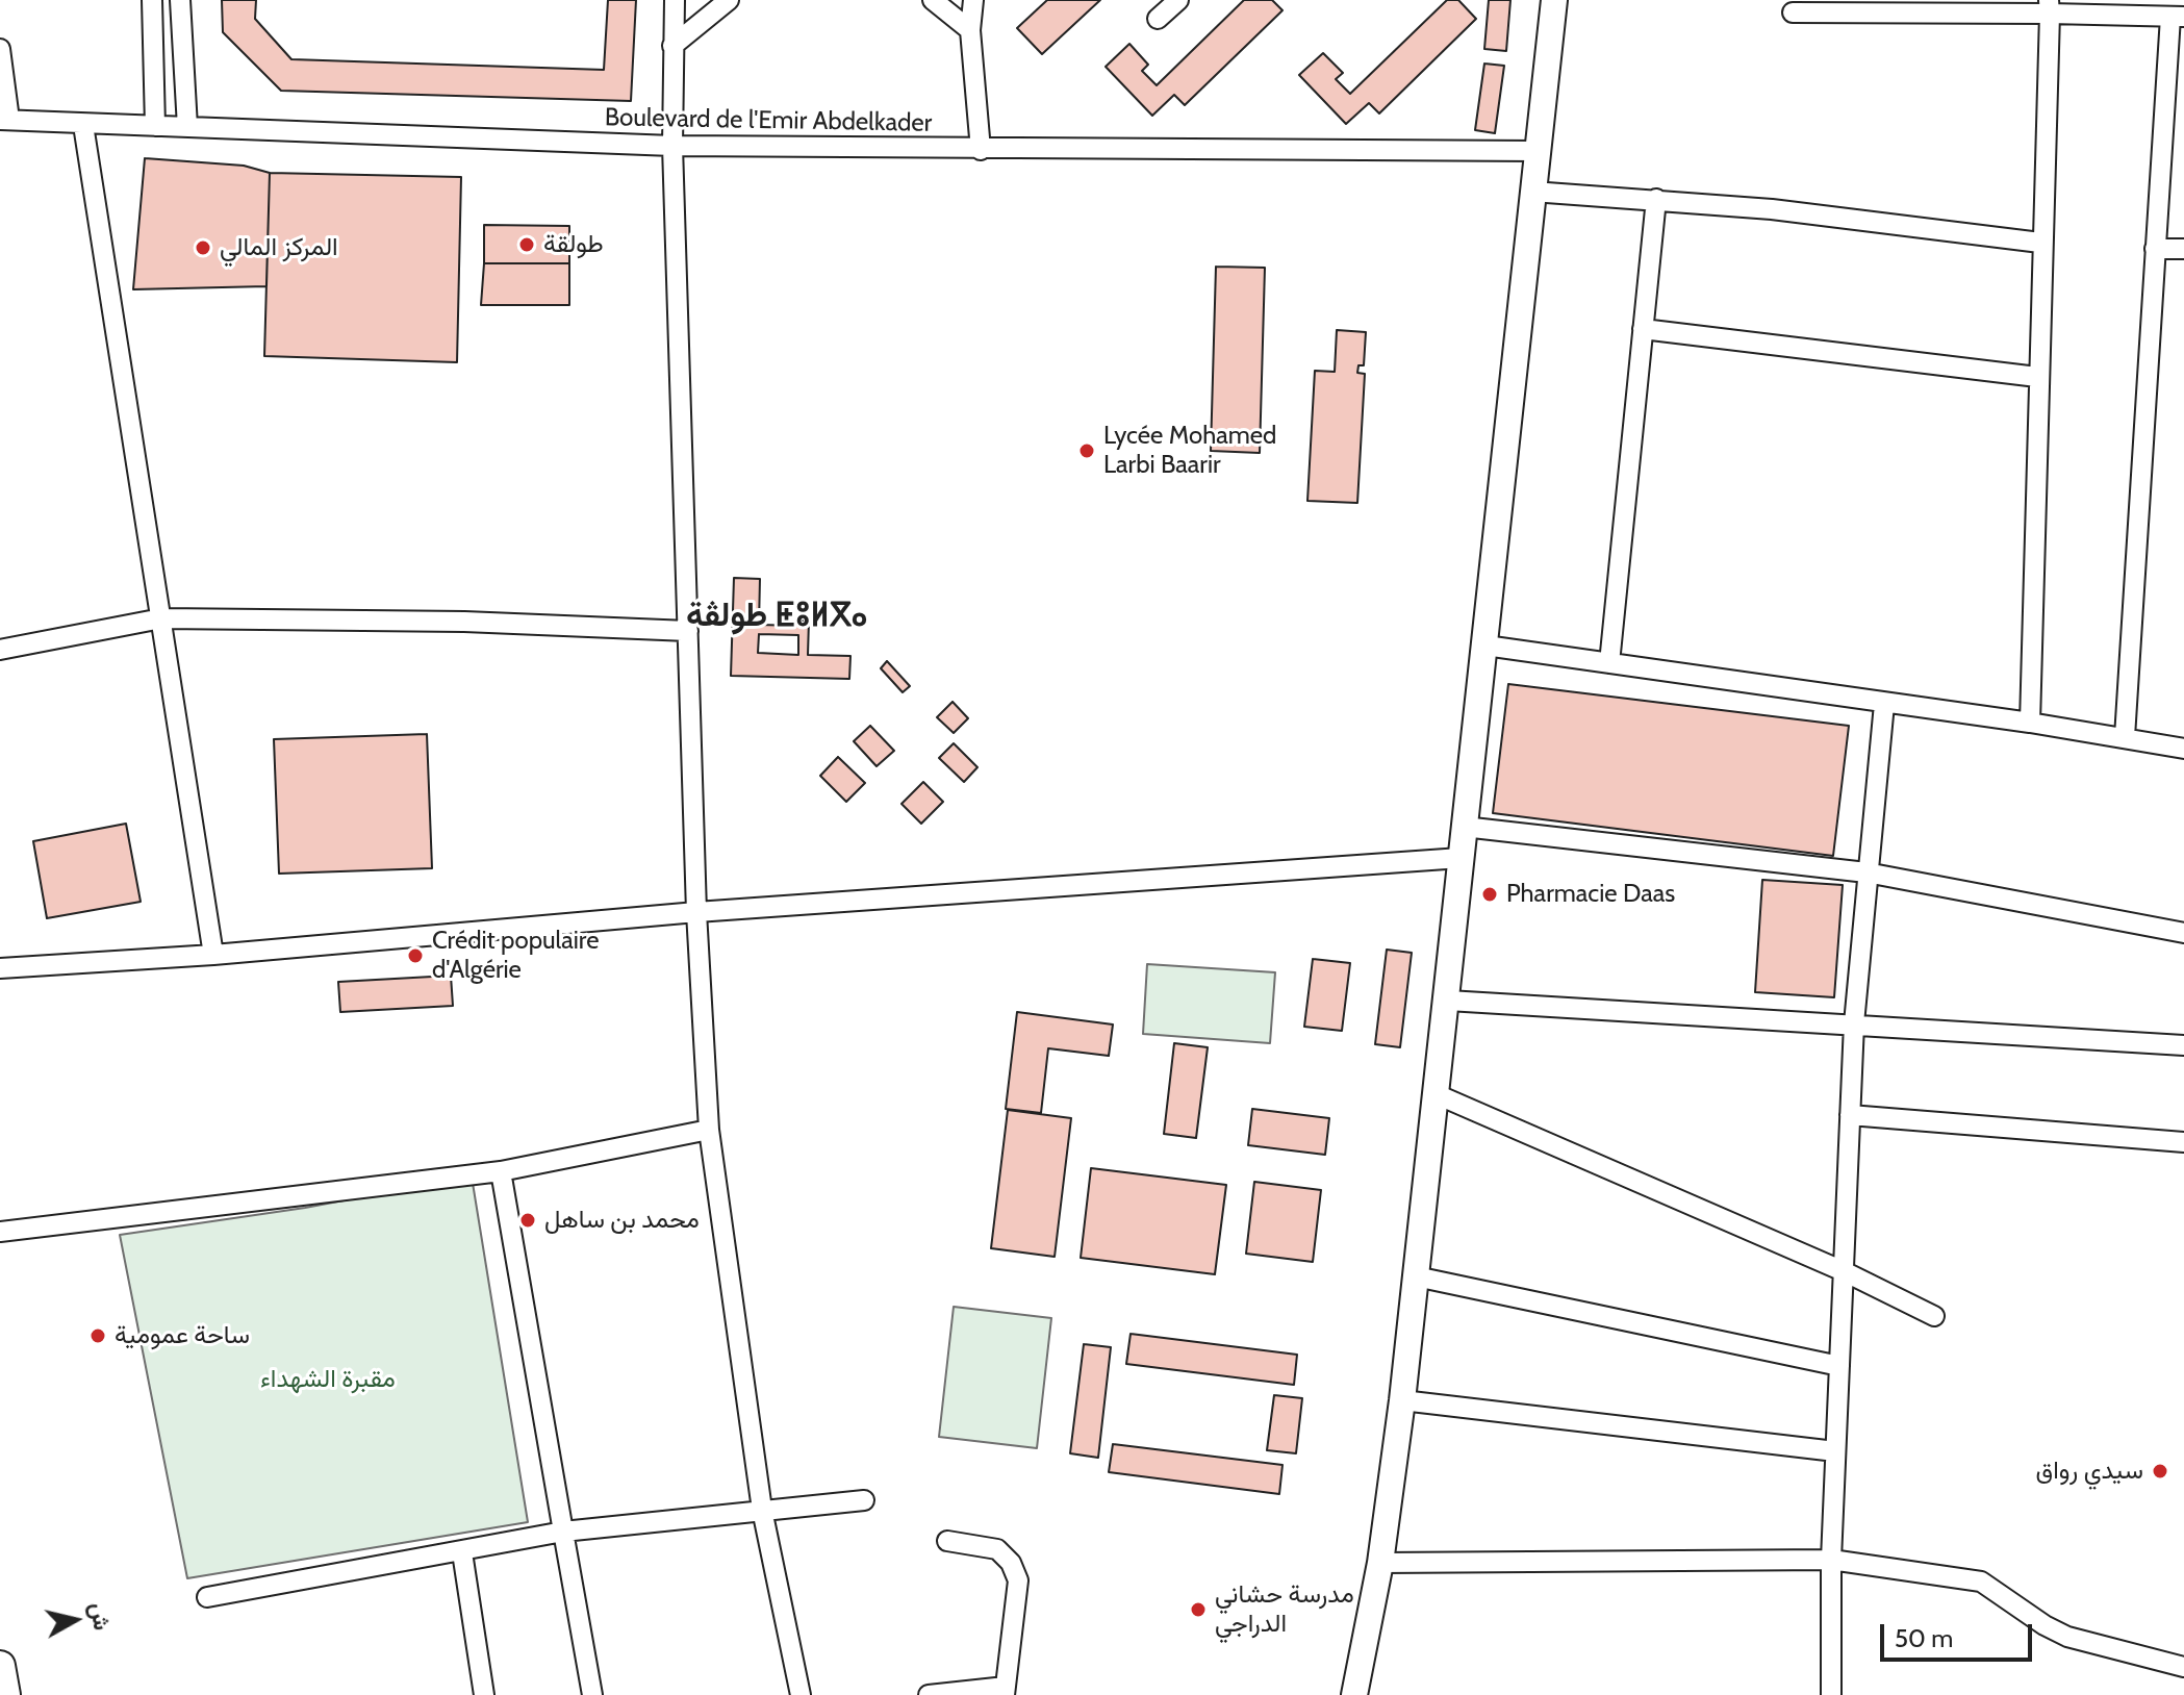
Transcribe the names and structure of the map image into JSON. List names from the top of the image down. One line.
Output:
{"streets":{"street":["Boulevard de l'Emir Abdelkader"]},"districts":["طولڤة ⵟⵓⵍⴳⴰ"],"parks":["مقبرة الشهداء"],"places":["طولقة","المركز المالي","Lycée Mohamed Larbi Baarir","Pharmacie Daas","Crédit populaire d'Algérie","محمد بن ساهل","ساحة عمومية","سيدي رواق","مدرسة حشاني الدراجي"],"scale_bar":"50 m","north":"right"}
